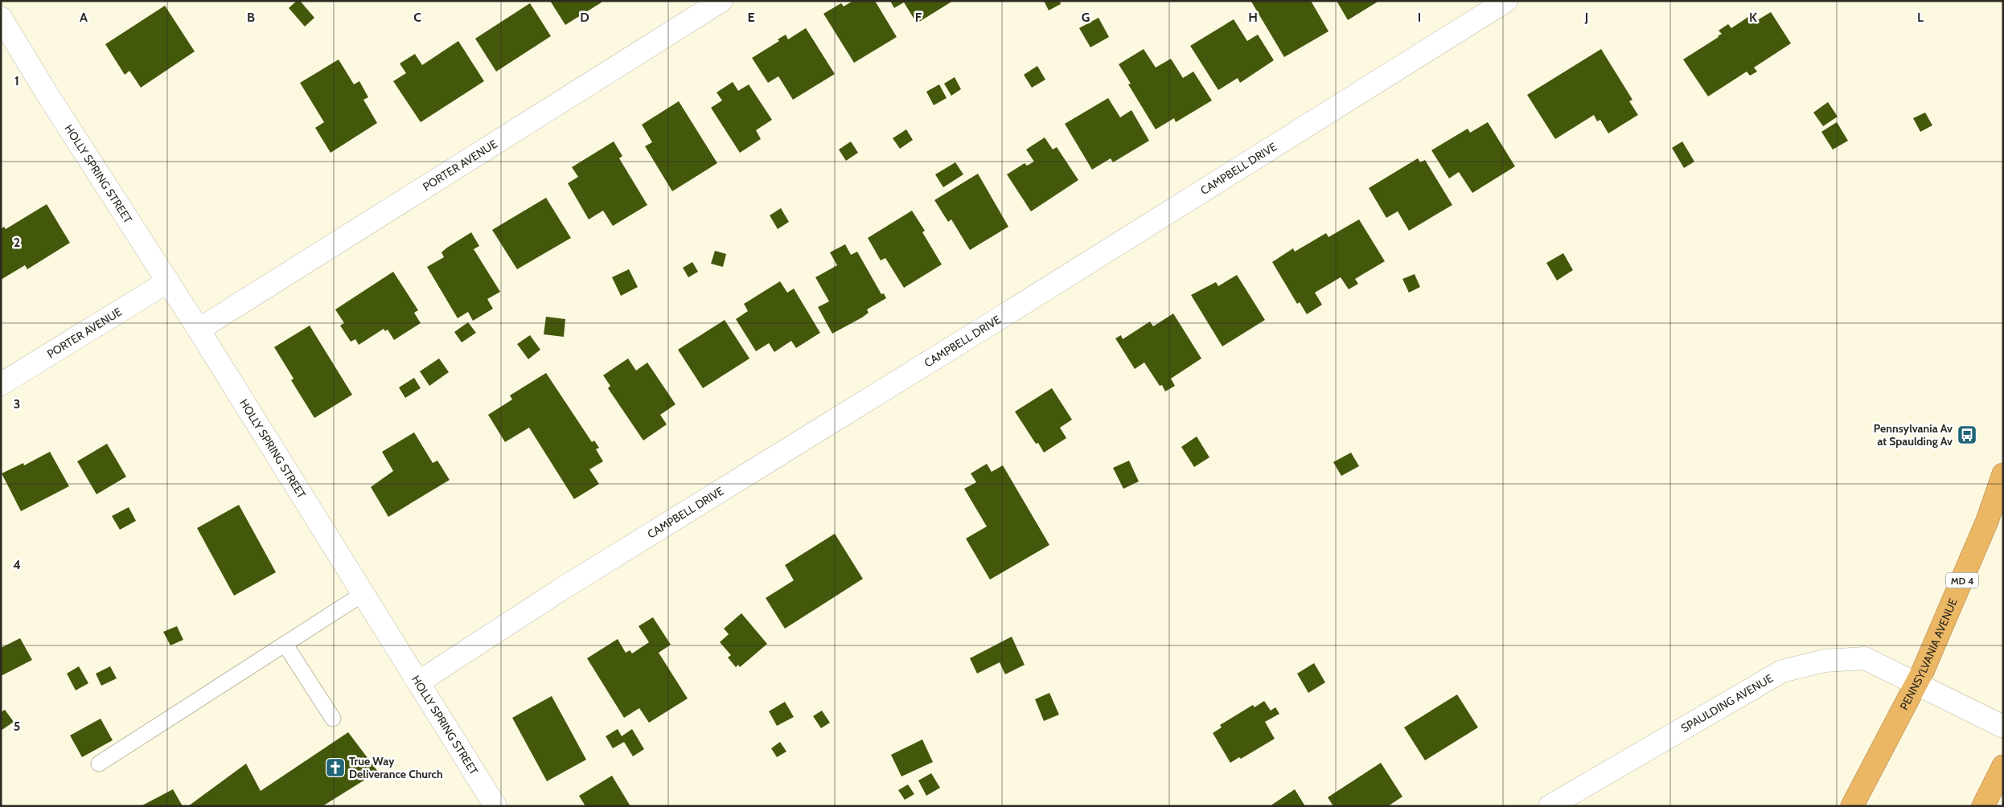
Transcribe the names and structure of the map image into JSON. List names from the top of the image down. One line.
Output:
{"streets":{"highway":["MD 4","PENNSYLVANIA AVENUE"],"street":["PORTER AVENUE","CAMPBELL DRIVE","HOLLY SPRING STREET","SPAULDING AVENUE"]},"crossings":[["PORTER AVENUE","HOLLY SPRING STREET"],["CAMPBELL DRIVE","HOLLY SPRING STREET"],["PENNSYLVANIA AVENUE","SPAULDING AVENUE"]],"places":{"bus stop":["Pennsylvania Av at Spaulding Av"],"church":["True Way Deliverance Church"]},"grid":{"columns":["A","B","C","D","E","F","G","H","I","J","K","L"],"rows":["1","2","3","4","5"]}}
